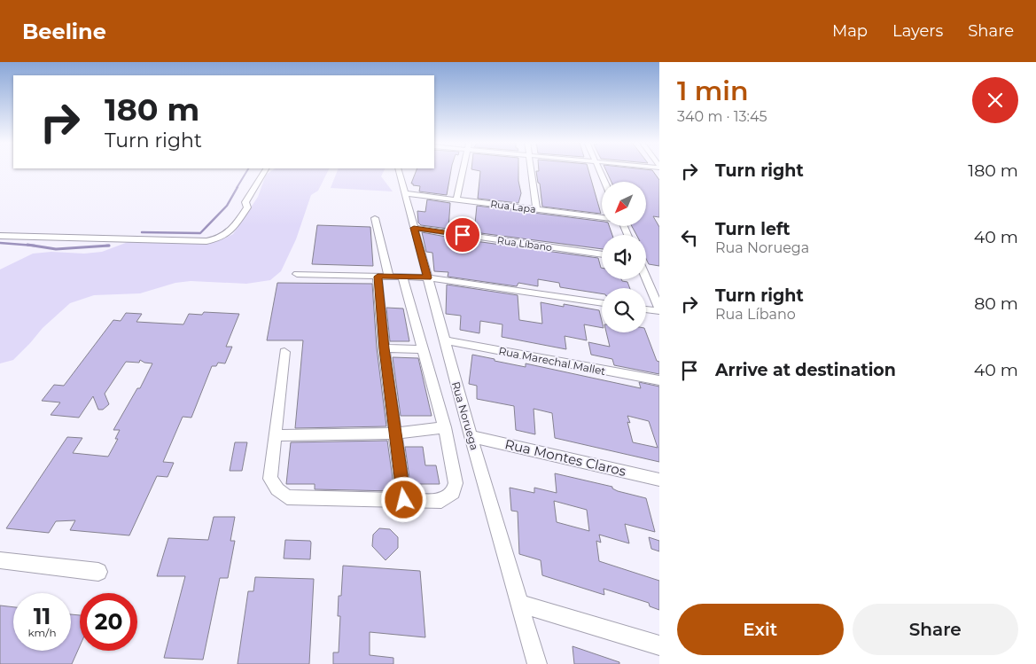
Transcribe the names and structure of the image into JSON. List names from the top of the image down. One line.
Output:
{"streets":{"street":["Rua Lapa","Rua Líbano","Rua Marechal Mallet","Rua Noruega","Rua Montes Claros"]},"crossings":[["Rua Lapa","Rua Noruega"],["Rua Líbano","Rua Noruega"],["Rua Marechal Mallet","Rua Noruega"],["Rua Noruega","Rua Montes Claros"]],"north":"bottom left","page":{"header":"Beeline","nav":["Map","Layers","Share"],"heading":["1 min","340 m · 13:45"],"turn":["180 m","Turn right"],"list":[{"name":"Turn right","value":"180 m"},{"name":"Turn left","note":"Rua Noruega","value":"40 m"},{"name":"Turn right","note":"Rua Líbano","value":"80 m"},{"name":"Arrive at destination","value":"40 m"}],"speed":"11 km/h","limit":"20","buttons":["Exit","Share"]}}
